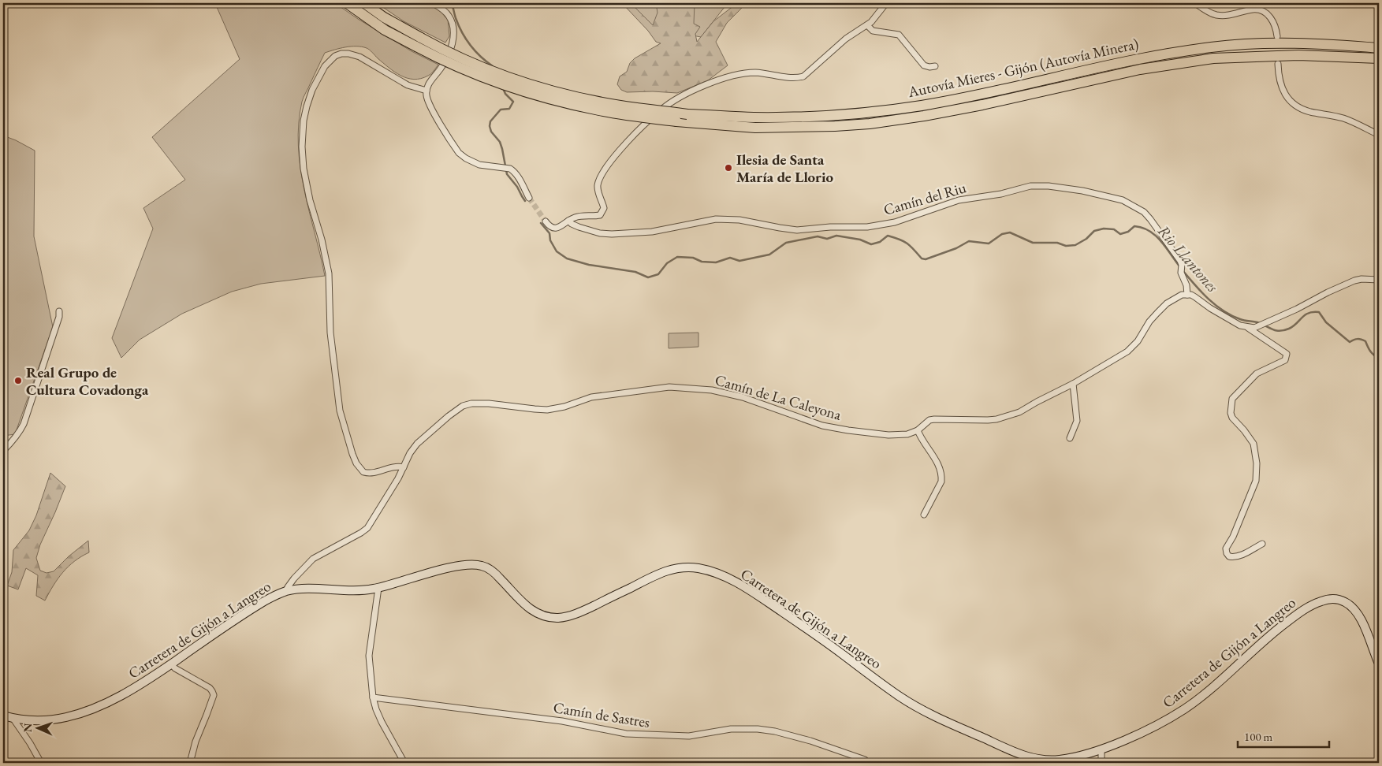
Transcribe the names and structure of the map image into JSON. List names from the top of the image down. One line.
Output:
{"streets":{"highway":["Autovía Mieres - Gijón (Autovía Minera)"],"street":["Camín del Riu","Camín de La Caleyona","Carretera de Gijón a Langreo","Camín de Sastres"]},"crossings":[["Camín del Riu","Camín de La Caleyona"],["Camín de La Caleyona","Carretera de Gijón a Langreo"]],"water":["Rio Llantones"],"places":["Ilesia de Santa María de Llorio","Real Grupo de Cultura Covadonga"],"scale_bar":"100 m","north":"left"}
